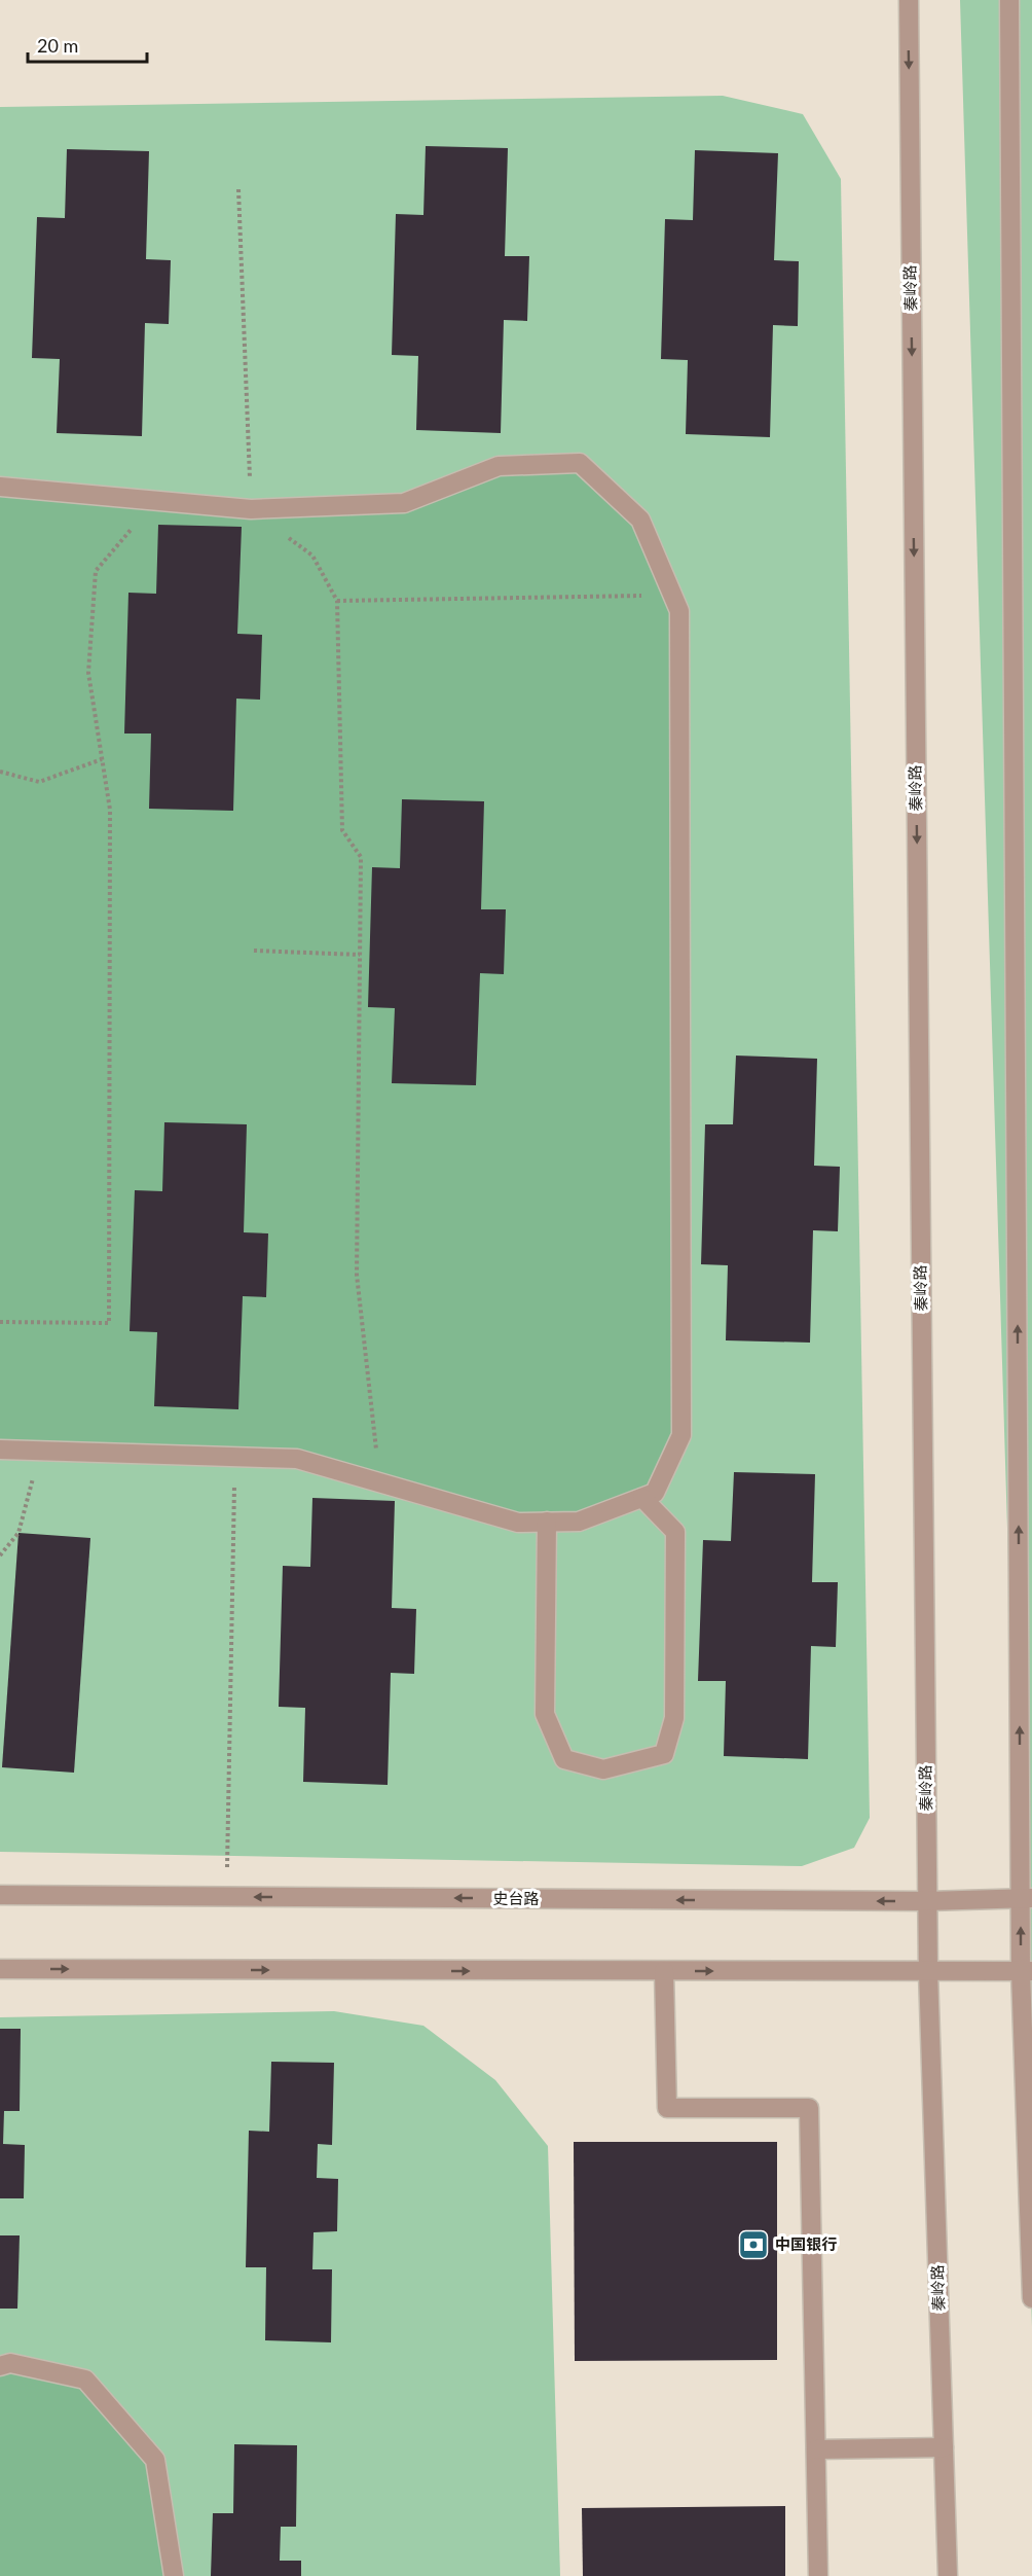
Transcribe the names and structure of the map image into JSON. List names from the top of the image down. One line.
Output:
{"streets":{"street":["秦岭路","史台路"]},"crossings":[["秦岭路","史台路"]],"places":{"bank":["中国银行"]},"scale_bar":"20 m"}
